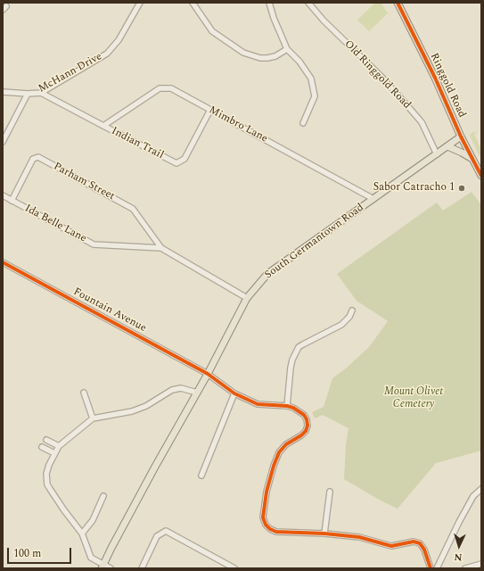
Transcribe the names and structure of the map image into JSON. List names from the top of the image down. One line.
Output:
{"streets":{"main road":["Ringgold Road","South Germantown Road"],"street":["McHann Drive","Old Ringgold Road","Mimbro Lane","Indian Trail","Parham Street","Ida Belle Lane","Fountain Avenue"]},"crossings":[["McHann Drive","Indian Trail"],["Old Ringgold Road","South Germantown Road"],["Ringgold Road","South Germantown Road"],["Mimbro Lane","Indian Trail"],["Mimbro Lane","South Germantown Road"],["Parham Street","Ida Belle Lane"],["Ida Belle Lane","South Germantown Road"],["South Germantown Road","Fountain Avenue"]],"parks":["Mount Olivet Cemetery"],"places":["Sabor Catracho 1"],"scale_bar":"100 m","north":"bottom"}
